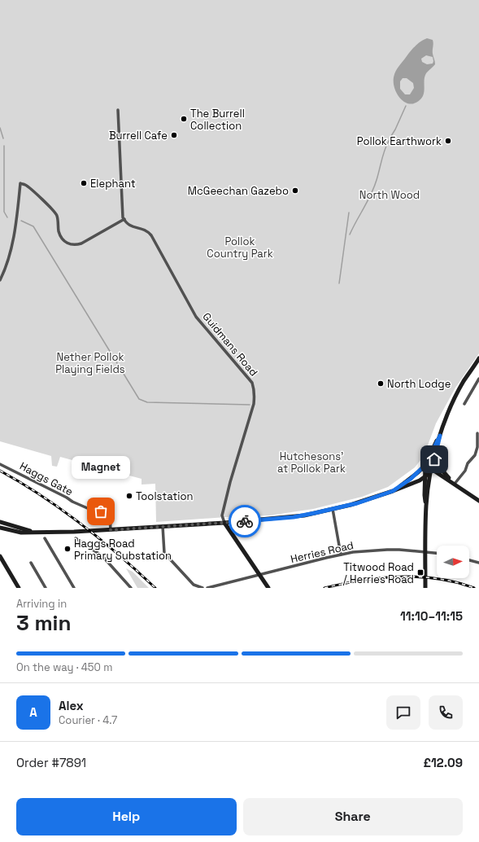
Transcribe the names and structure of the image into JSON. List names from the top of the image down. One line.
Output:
{"streets":{"street":["Guidmans Road","Haggs Gate","Herries Road"]},"parks":["North Wood","Pollok Country Park","Nether Pollok Playing Fields","Hutchesons’ at Pollok Park"],"places":{"other":["The Burrell Collection","Burrell Cafe","Pollok Earthwork","Elephant","McGeechan Gazebo","North Lodge","Toolstation","Magnet","Haggs Road Primary Substation"],"transit":["Titwood Road / Herries Road"]},"north":"right","page":{"bubble":"Magnet","heading":["3 min","Arriving in","11:10–11:15"],"panel":["Alex","Courier · 4.7","Order #7891","£12.09"],"bar":"On the way · 450 m","round":"A","buttons":["Help","Share"]}}
